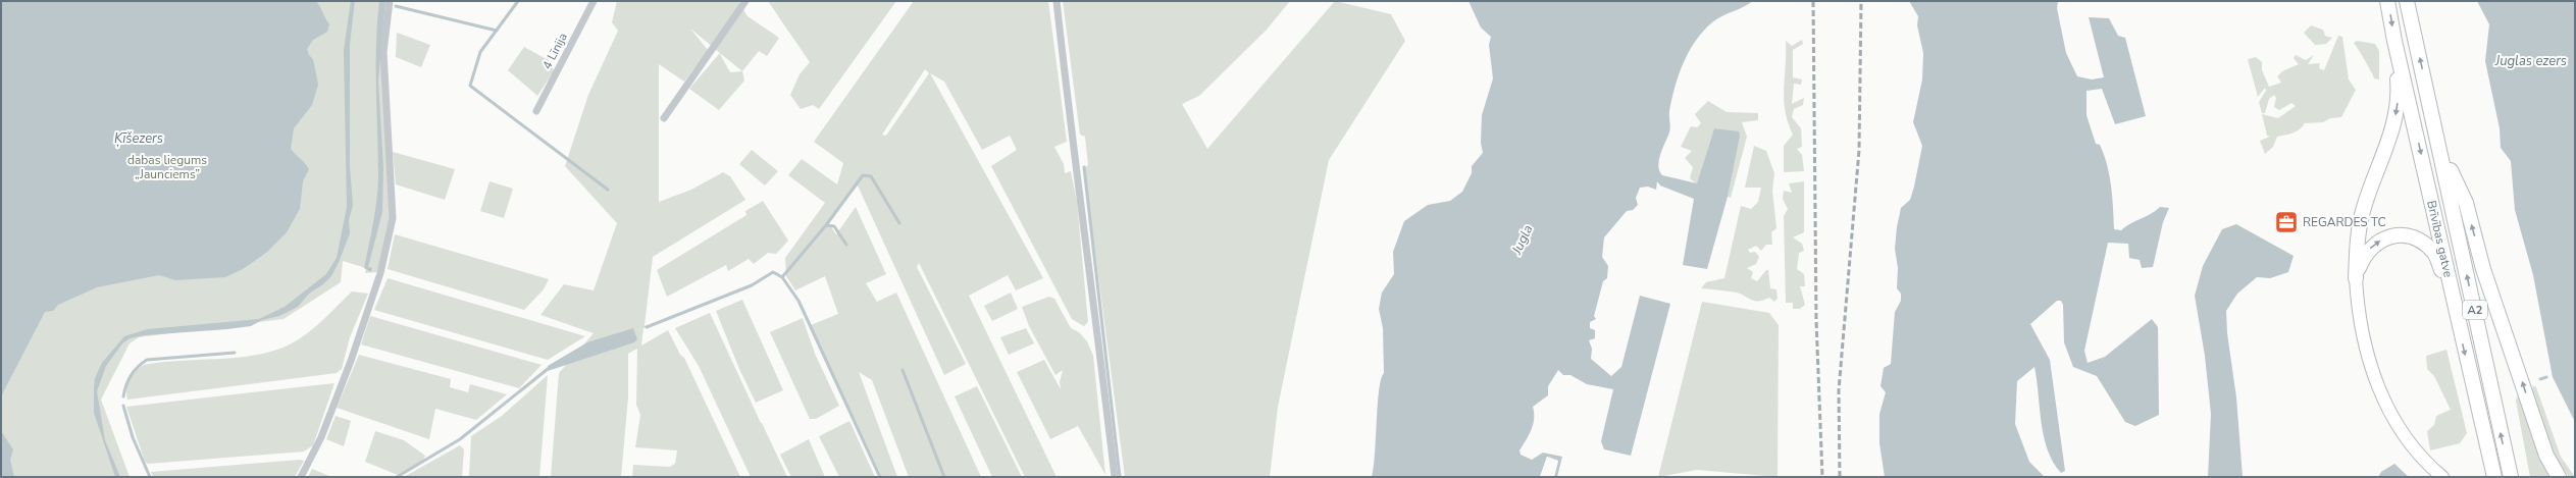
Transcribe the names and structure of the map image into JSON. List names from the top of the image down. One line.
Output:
{"streets":{"highway":["Brīvības gatve","A2"],"street":["4 Līnija"]},"water":["Juglas ezers","Ķīšezers","Jugla"],"parks":["dabas liegums „Jaunciems”"],"places":{"office":["REGARDES TC"]}}
